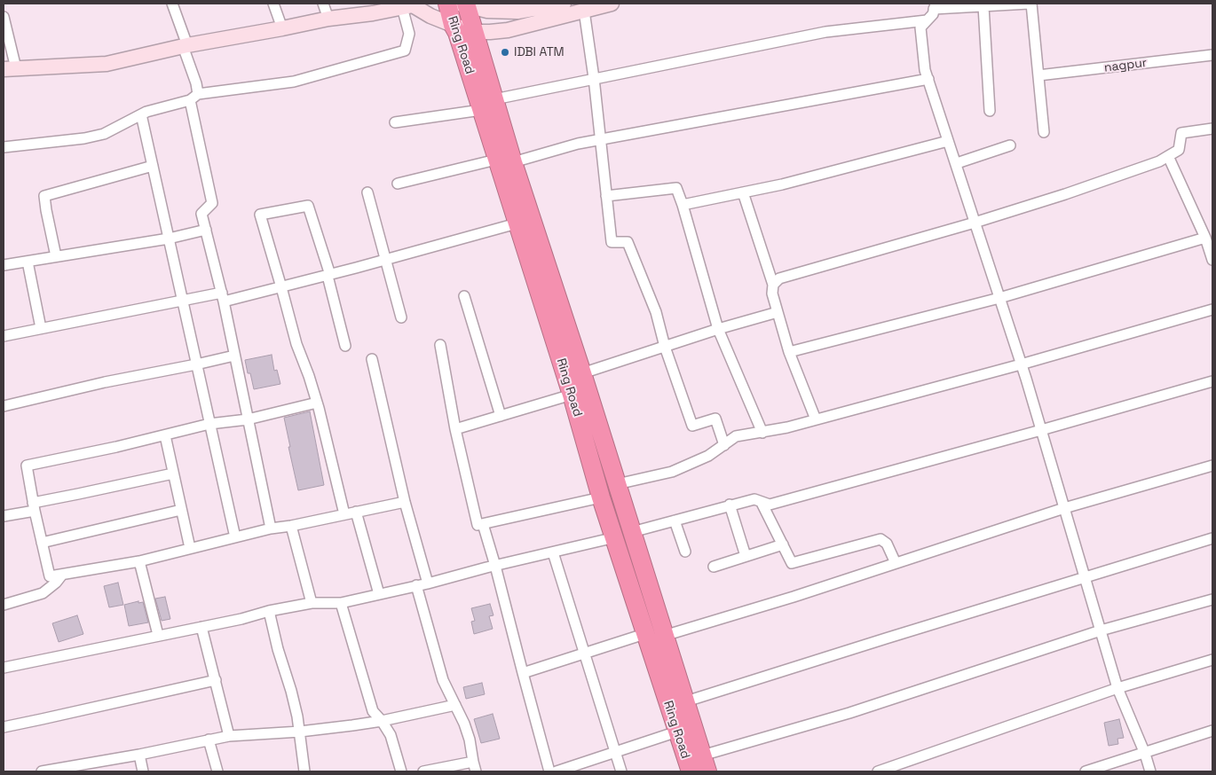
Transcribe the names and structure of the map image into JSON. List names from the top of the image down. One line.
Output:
{"streets":{"highway":["Ring Road"],"street":["nagpur"]},"places":["IDBI ATM"]}
